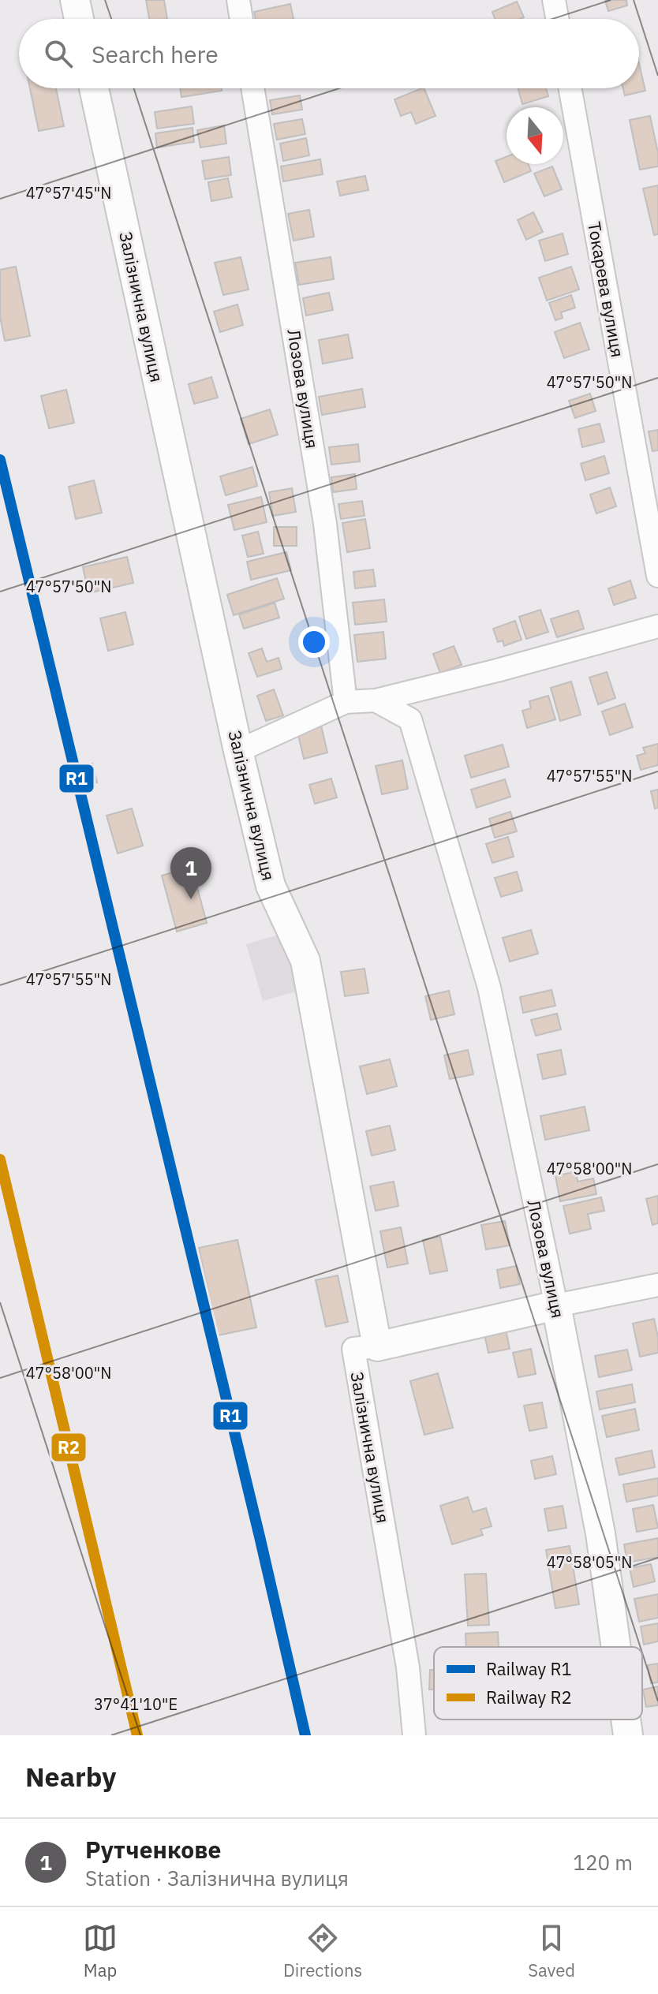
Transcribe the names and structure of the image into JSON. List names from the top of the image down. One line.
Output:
{"streets":{"main road":["Залізнична вулиця","Лозова вулиця"],"street":["Токарева вулиця"]},"lines":["rail line R1","rail line R2"],"legend":["Railway R1","Railway R2"],"north":"bottom","page":{"search":"Search here","pins":"1","heading":"Nearby","list":[{"mark":"1","name":"Рутченкове","note":"Station · Залізнична вулиця","value":"120 m"}],"nav":["Map","Directions","Saved"]},"coordinates":["47°57'45\"N","47°57'50\"N","47°57'55\"N","47°58'00\"N","47°58'05\"N","37°41'10\"E"]}
